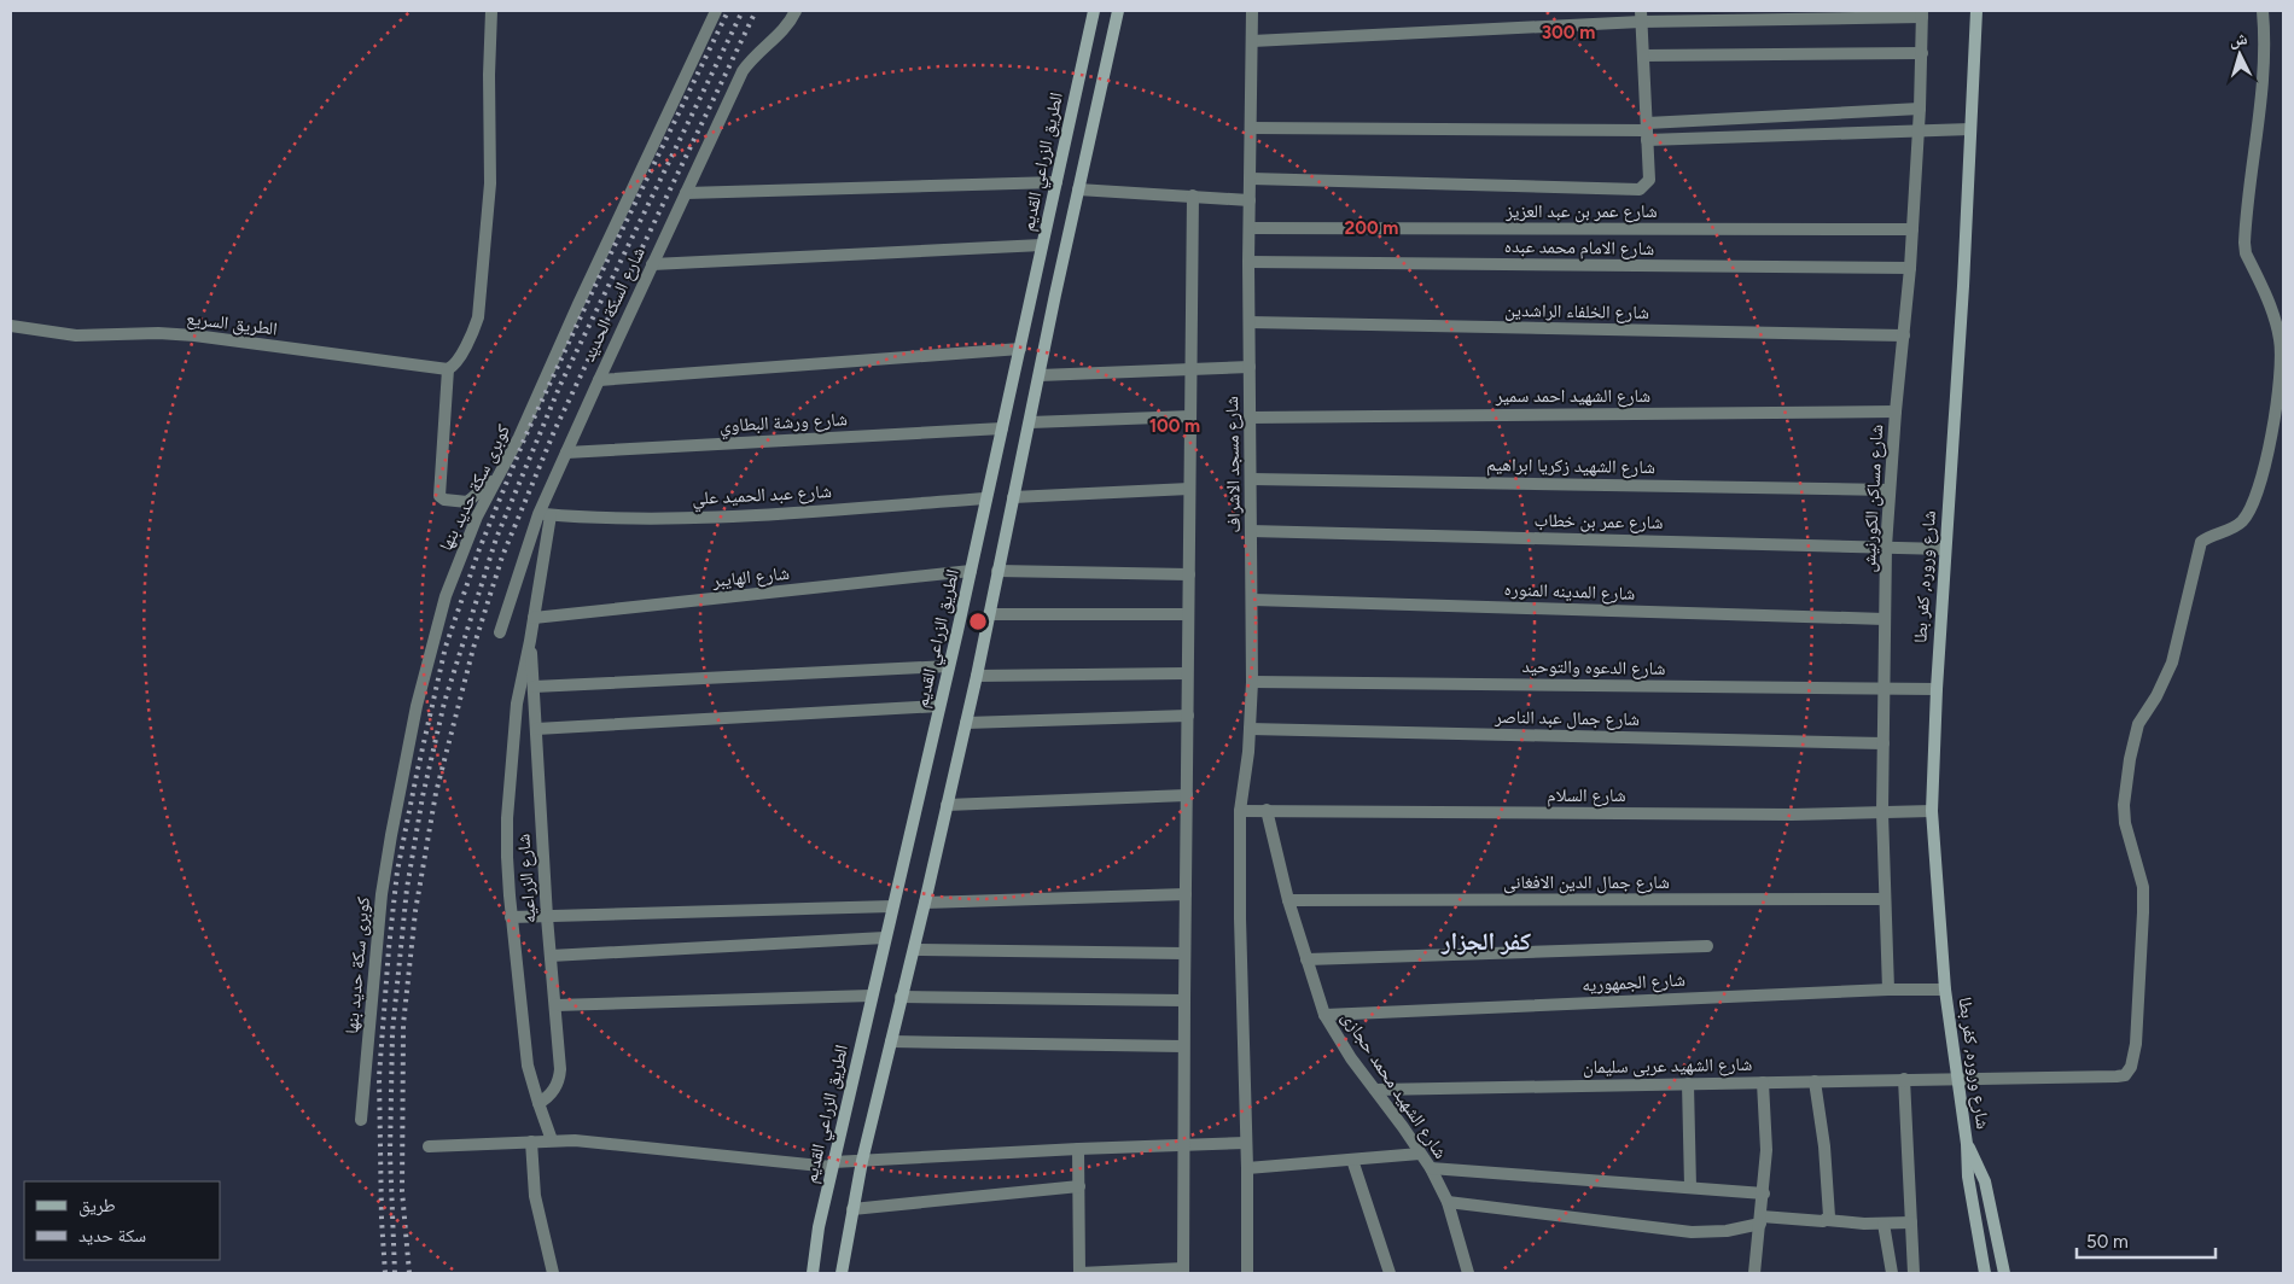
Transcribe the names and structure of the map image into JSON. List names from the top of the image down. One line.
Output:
{"streets":{"main road":["الطريق الزراعي القديم","شارع وروره, كفر بطا"],"street":["شارع عمر بن عبد العزيز","شارع الامام محمد عبده","شارع السكة الحديد","شارع الخلفاء الراشدين","الطريق السريع","شارع الشهيد احمد سمير","شارع ورشة البطاوي","شارع مسجد الاشراف","شارع الشهيد زكريا ابراهيم","كوبرى سكة حديد بنها","شارع عبد الحميد علي","شارع مساكن الكورنيش","شارع عمر بن خطاب","شارع الهايبر","شارع المدينه المنوره","شارع الدعوه والتوحيد","شارع جمال عبد الناصر","شارع السلام","شارع الزراعيه","شارع جمال الدين الافغانى","شارع الجمهوريه","شارع الشهيد عربى سليمان","شارع الشهيد محمد حجازى"]},"crossings":[["الطريق الزراعي القديم","شارع ورشة البطاوي"],["الطريق الزراعي القديم","شارع عبد الحميد علي"],["الطريق الزراعي القديم","شارع الهايبر"],["شارع عمر بن عبد العزيز","شارع مسجد الاشراف"],["شارع عمر بن عبد العزيز","شارع مساكن الكورنيش"],["شارع الامام محمد عبده","شارع مسجد الاشراف"],["شارع الامام محمد عبده","شارع مساكن الكورنيش"],["شارع السكة الحديد","شارع ورشة البطاوي"],["شارع السكة الحديد","شارع عبد الحميد علي"],["شارع السكة الحديد","شارع الزراعيه"],["شارع الخلفاء الراشدين","شارع مسجد الاشراف"],["شارع الخلفاء الراشدين","شارع مساكن الكورنيش"],["شارع الشهيد احمد سمير","شارع مسجد الاشراف"],["شارع الشهيد احمد سمير","شارع مساكن الكورنيش"],["شارع مسجد الاشراف","شارع الشهيد زكريا ابراهيم"],["شارع مسجد الاشراف","شارع عمر بن خطاب"],["شارع مسجد الاشراف","شارع المدينه المنوره"],["شارع مسجد الاشراف","شارع الدعوه والتوحيد"],["شارع مسجد الاشراف","شارع جمال عبد الناصر"],["شارع مسجد الاشراف","شارع السلام"],["شارع الشهيد زكريا ابراهيم","شارع مساكن الكورنيش"],["شارع عبد الحميد علي","شارع الزراعيه"],["شارع مساكن الكورنيش","شارع عمر بن خطاب"],["شارع مساكن الكورنيش","شارع المدينه المنوره"],["شارع مساكن الكورنيش","شارع الدعوه والتوحيد"],["شارع مساكن الكورنيش","شارع جمال عبد الناصر"],["شارع مساكن الكورنيش","شارع السلام"],["شارع مساكن الكورنيش","شارع جمال الدين الافغانى"],["شارع مساكن الكورنيش","شارع الجمهوريه"],["شارع عمر بن خطاب","شارع وروره, كفر بطا"],["شارع الهايبر","شارع الزراعيه"],["شارع وروره, كفر بطا","شارع الدعوه والتوحيد"],["شارع وروره, كفر بطا","شارع السلام"],["شارع وروره, كفر بطا","شارع الجمهوريه"],["شارع وروره, كفر بطا","شارع الشهيد عربى سليمان"],["شارع السلام","شارع الشهيد محمد حجازى"],["شارع جمال الدين الافغانى","شارع الشهيد محمد حجازى"],["شارع الجمهوريه","شارع الشهيد محمد حجازى"],["شارع الشهيد عربى سليمان","شارع الشهيد محمد حجازى"]],"districts":["كفر الجزار"],"legend":["طريق","سكة حديد"],"scale_bar":"50 m","north":"top","rings":["300 m","200 m","100 m"]}
